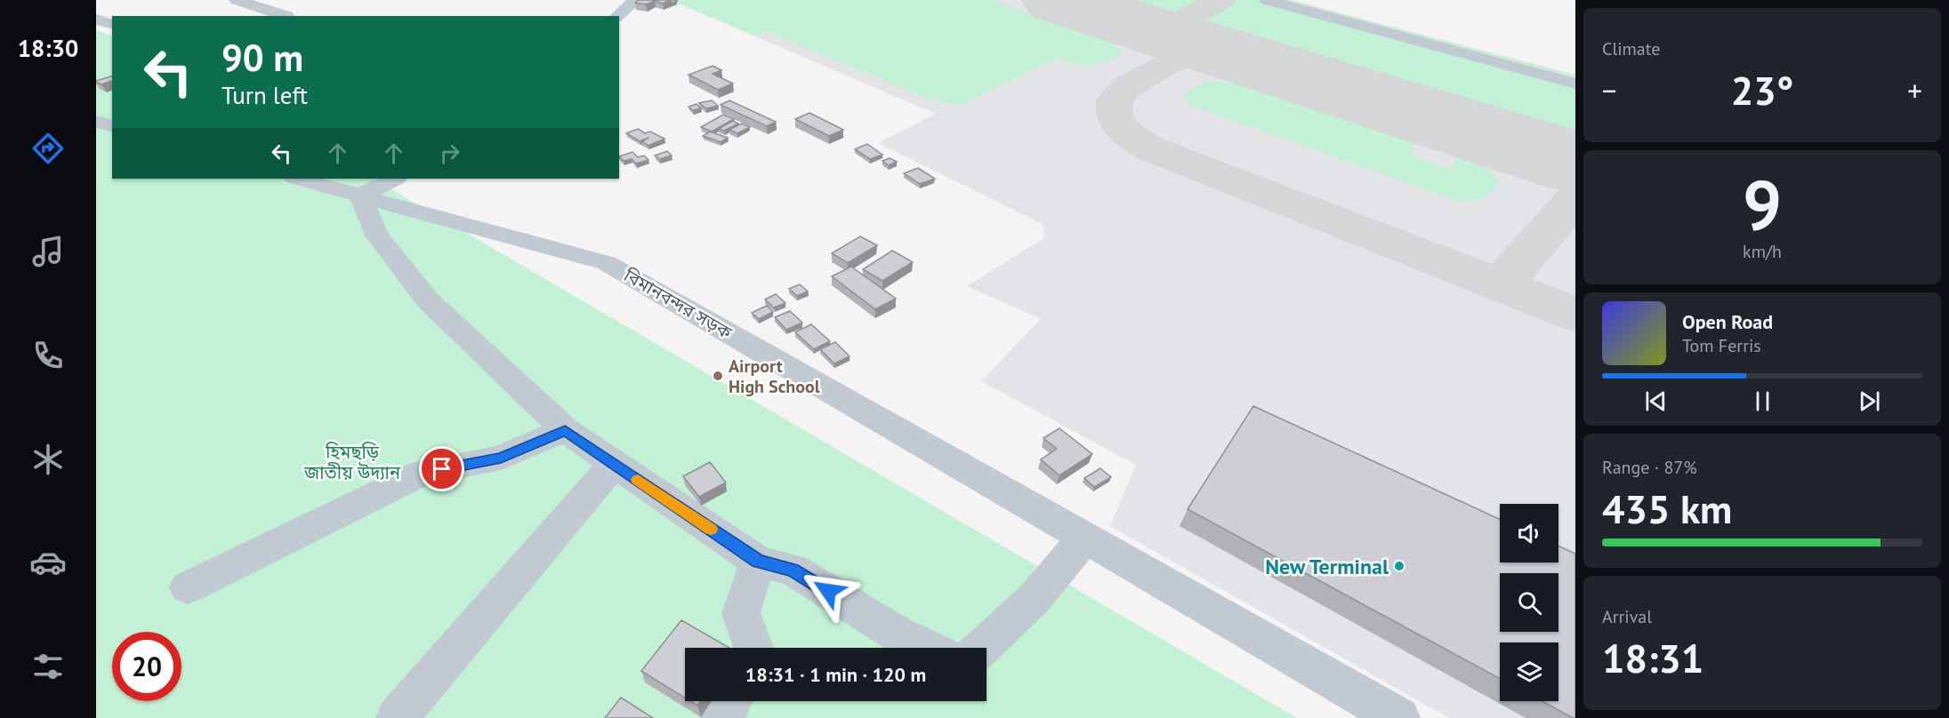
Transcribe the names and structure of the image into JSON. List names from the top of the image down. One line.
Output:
{"streets":{"street":["বিমানবন্দর সড়ক"]},"parks":["হিমছড়ি জাতীয় উদ্যান"],"places":["Airport High School","New Terminal"],"page":{"tabs":"18:30","tile":["Climate",["9","km/h"],["Range · 87%","435 km"],["Arrival","18:31"]],"turn":["90 m","Turn left"],"heat":["−","23°","+"],"song":["Open Road","Tom Ferris"],"limit":"20","trip":"18:31 · 1 min · 120 m"}}
